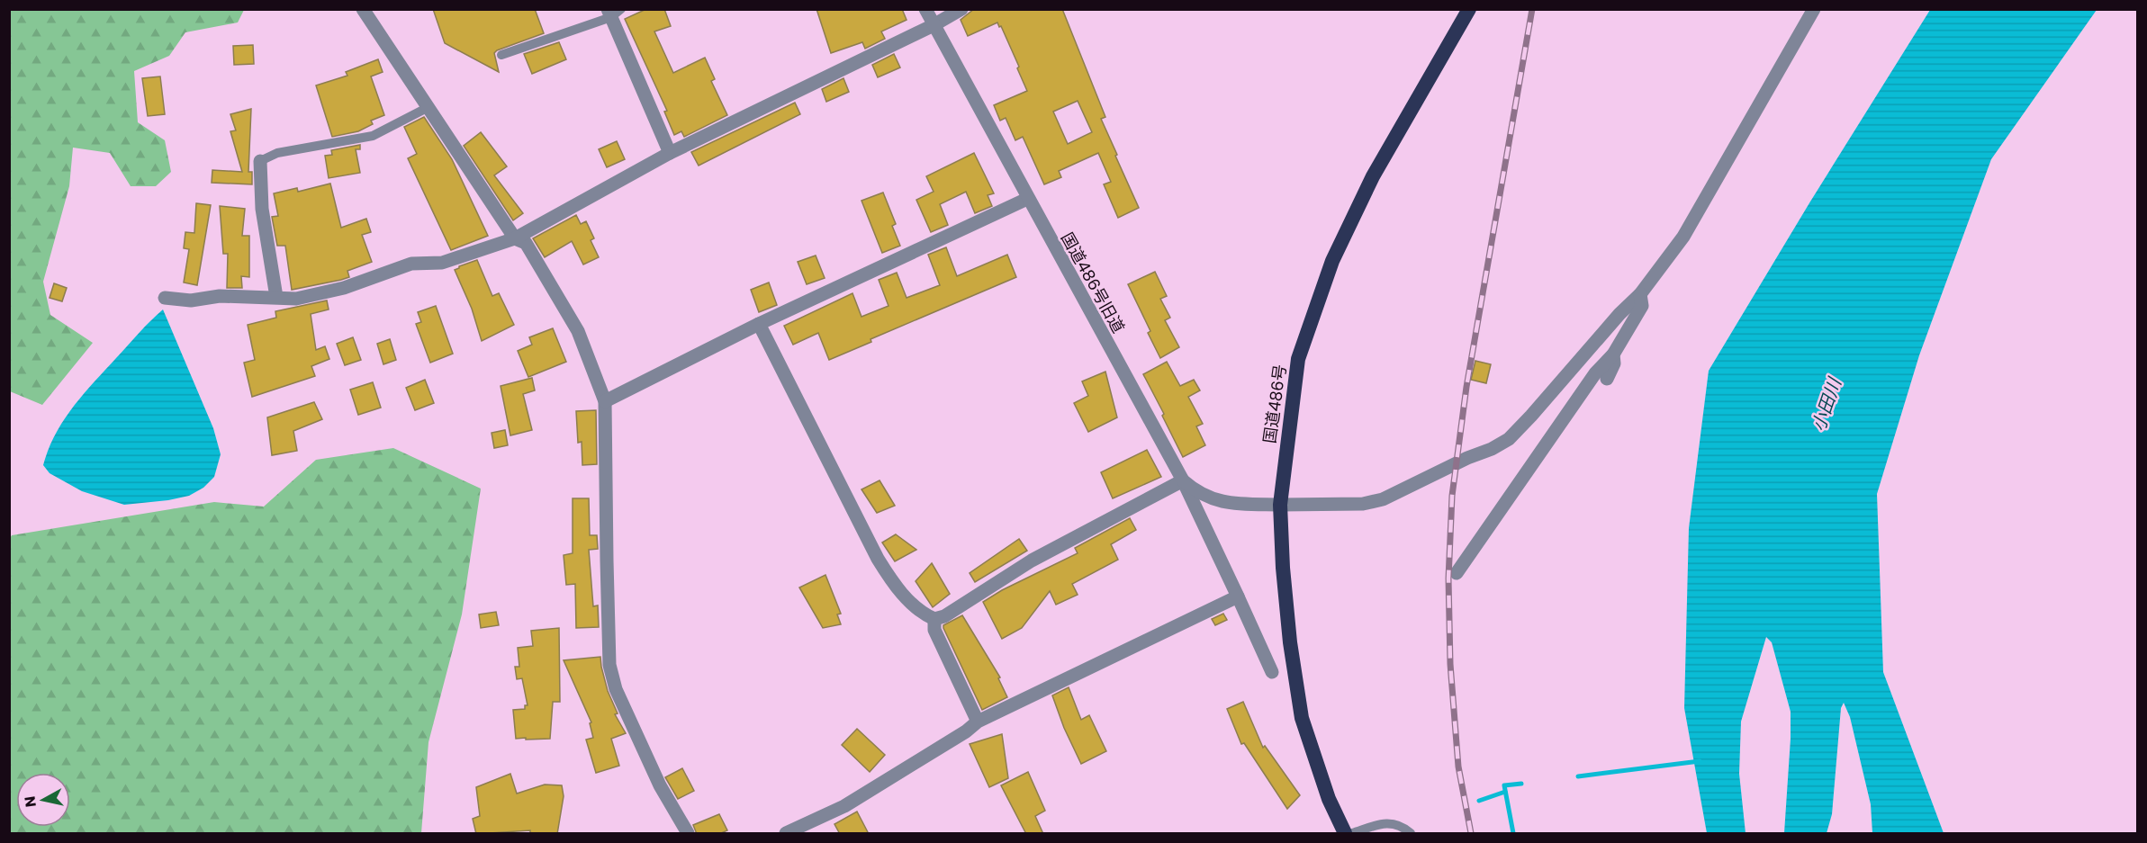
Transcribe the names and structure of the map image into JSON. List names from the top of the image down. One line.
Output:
{"streets":{"highway":["国道486号"],"street":["国道486号旧道"]},"crossings":[["国道486号旧道","国道486号"]],"water":["小田川"],"north":"left"}
